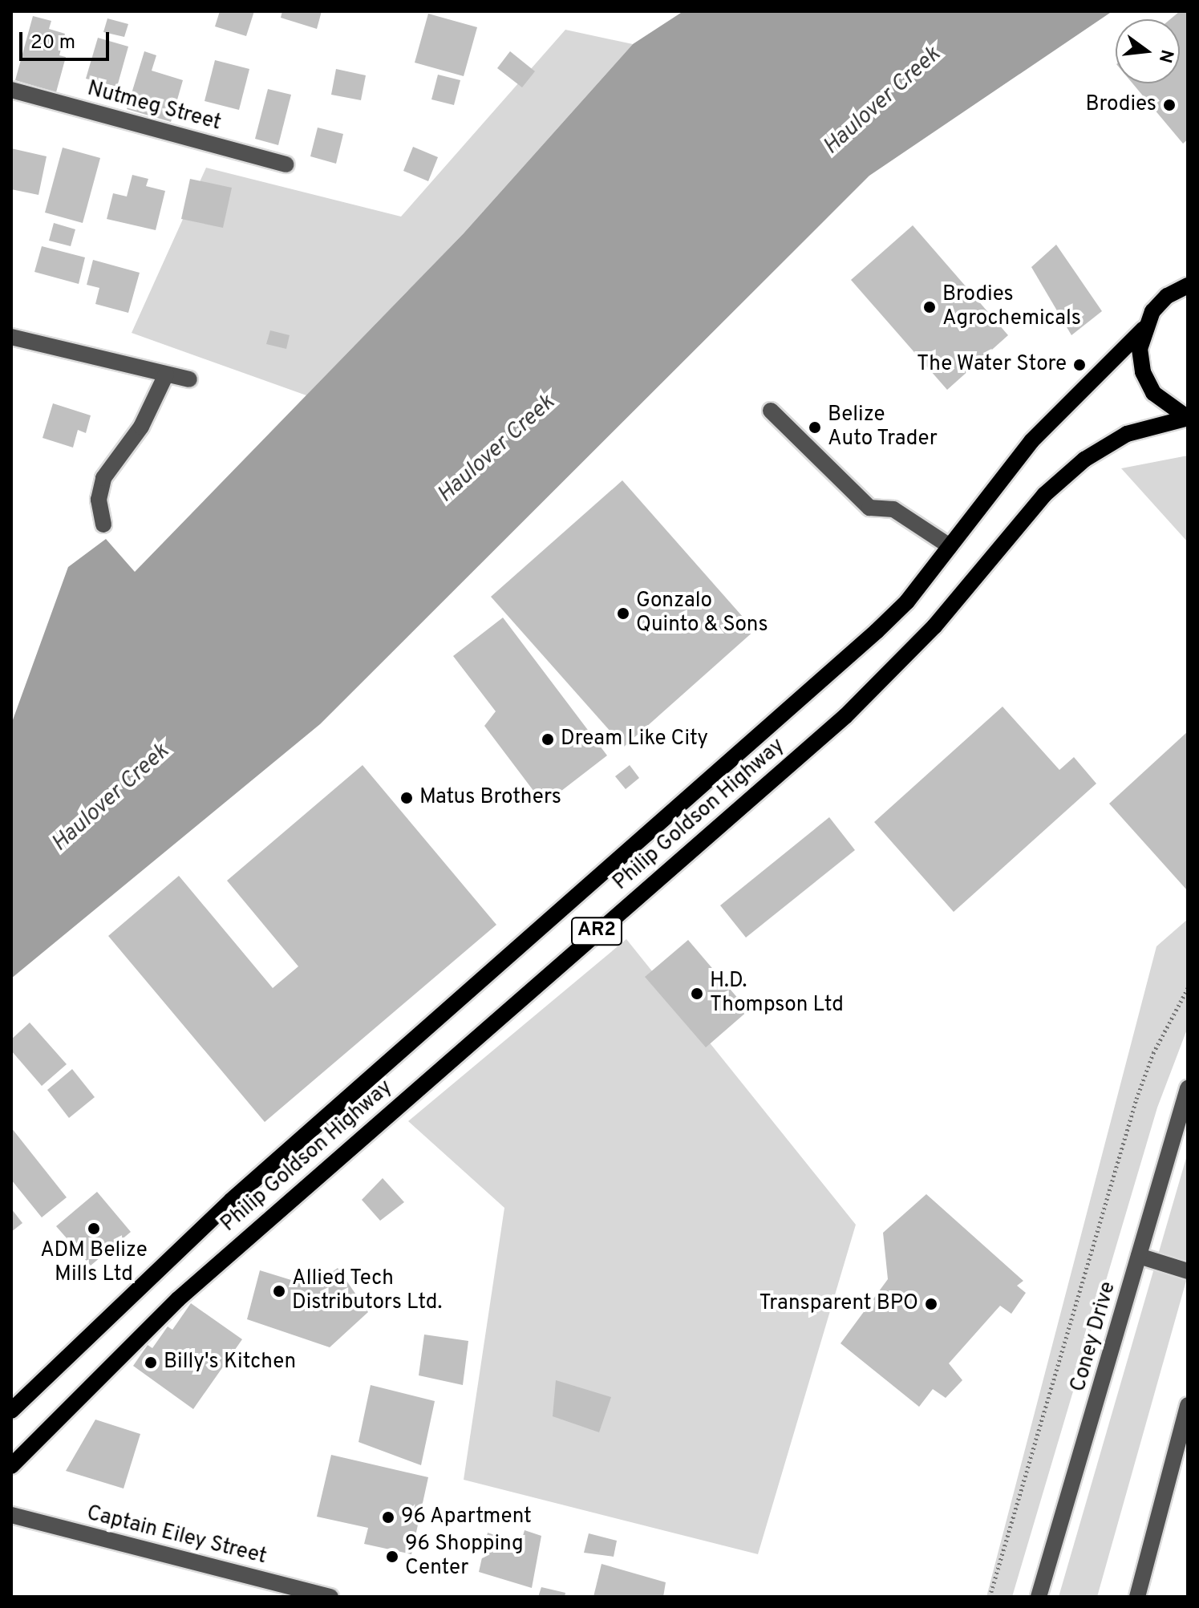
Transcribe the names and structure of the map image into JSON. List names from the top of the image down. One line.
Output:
{"streets":{"main road":["Philip Goldson Highway","AR2"],"street":["Nutmeg Street","Coney Drive","Captain Eiley Street"]},"water":["Haulover Creek"],"places":["Brodies","Brodies Agrochemicals","The Water Store","Belize Auto Trader","Gonzalo Quinto & Sons","Dream Like City","Matus Brothers","H.D. Thompson Ltd","ADM Belize Mills Ltd","Allied Tech Distributors Ltd.","Transparent BPO","Billy's Kitchen","96 Apartment","96 Shopping Center"],"scale_bar":"20 m","north":"right"}
